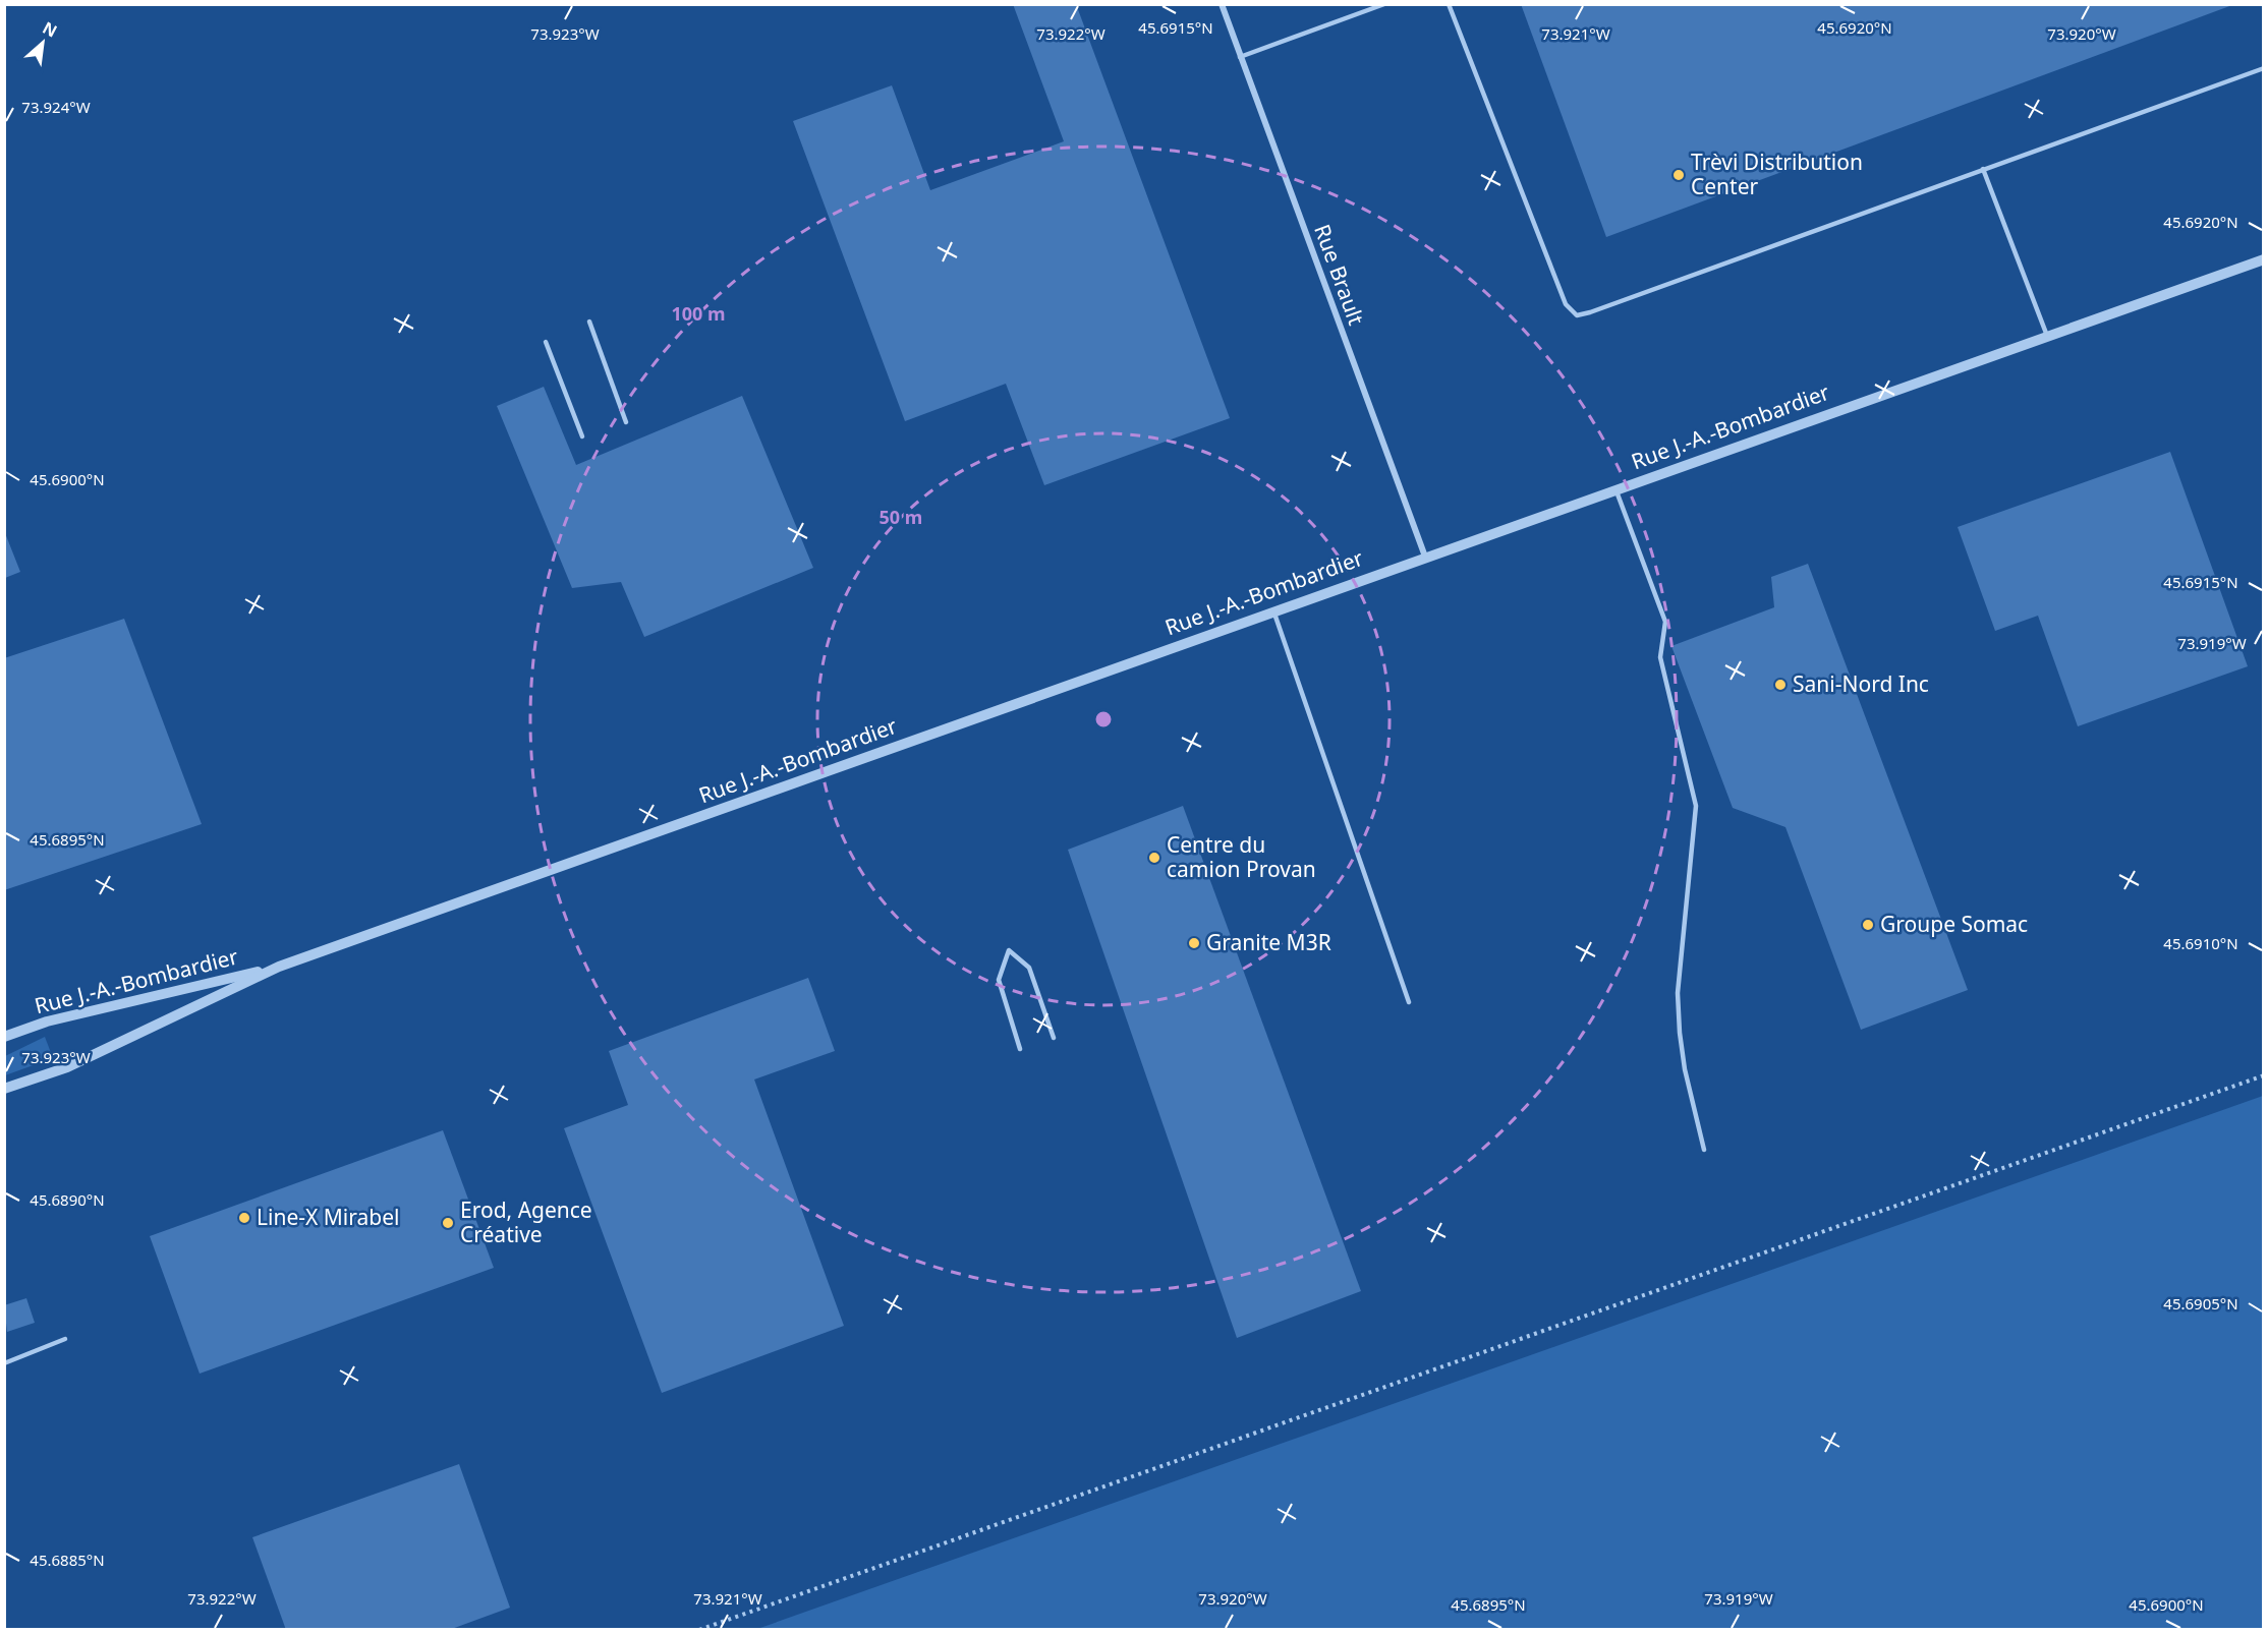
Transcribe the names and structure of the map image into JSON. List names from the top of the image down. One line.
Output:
{"streets":{"street":["Rue Brault","Rue J.-A.-Bombardier"]},"crossings":[["Rue Brault","Rue J.-A.-Bombardier"]],"places":["Trèvi Distribution Center","Sani-Nord Inc","Centre du camion Provan","Groupe Somac","Granite M3R","Line-X Mirabel","Erod, Agence Créative"],"north":"top right","coordinates":["45.6920°N","45.6915°N","73.923°W","73.922°W","73.921°W","73.920°W","73.924°W","45.6900°N","73.919°W","45.6895°N","45.6910°N","45.6890°N","45.6905°N","45.6885°N"],"rings":["100 m","50 m"]}
